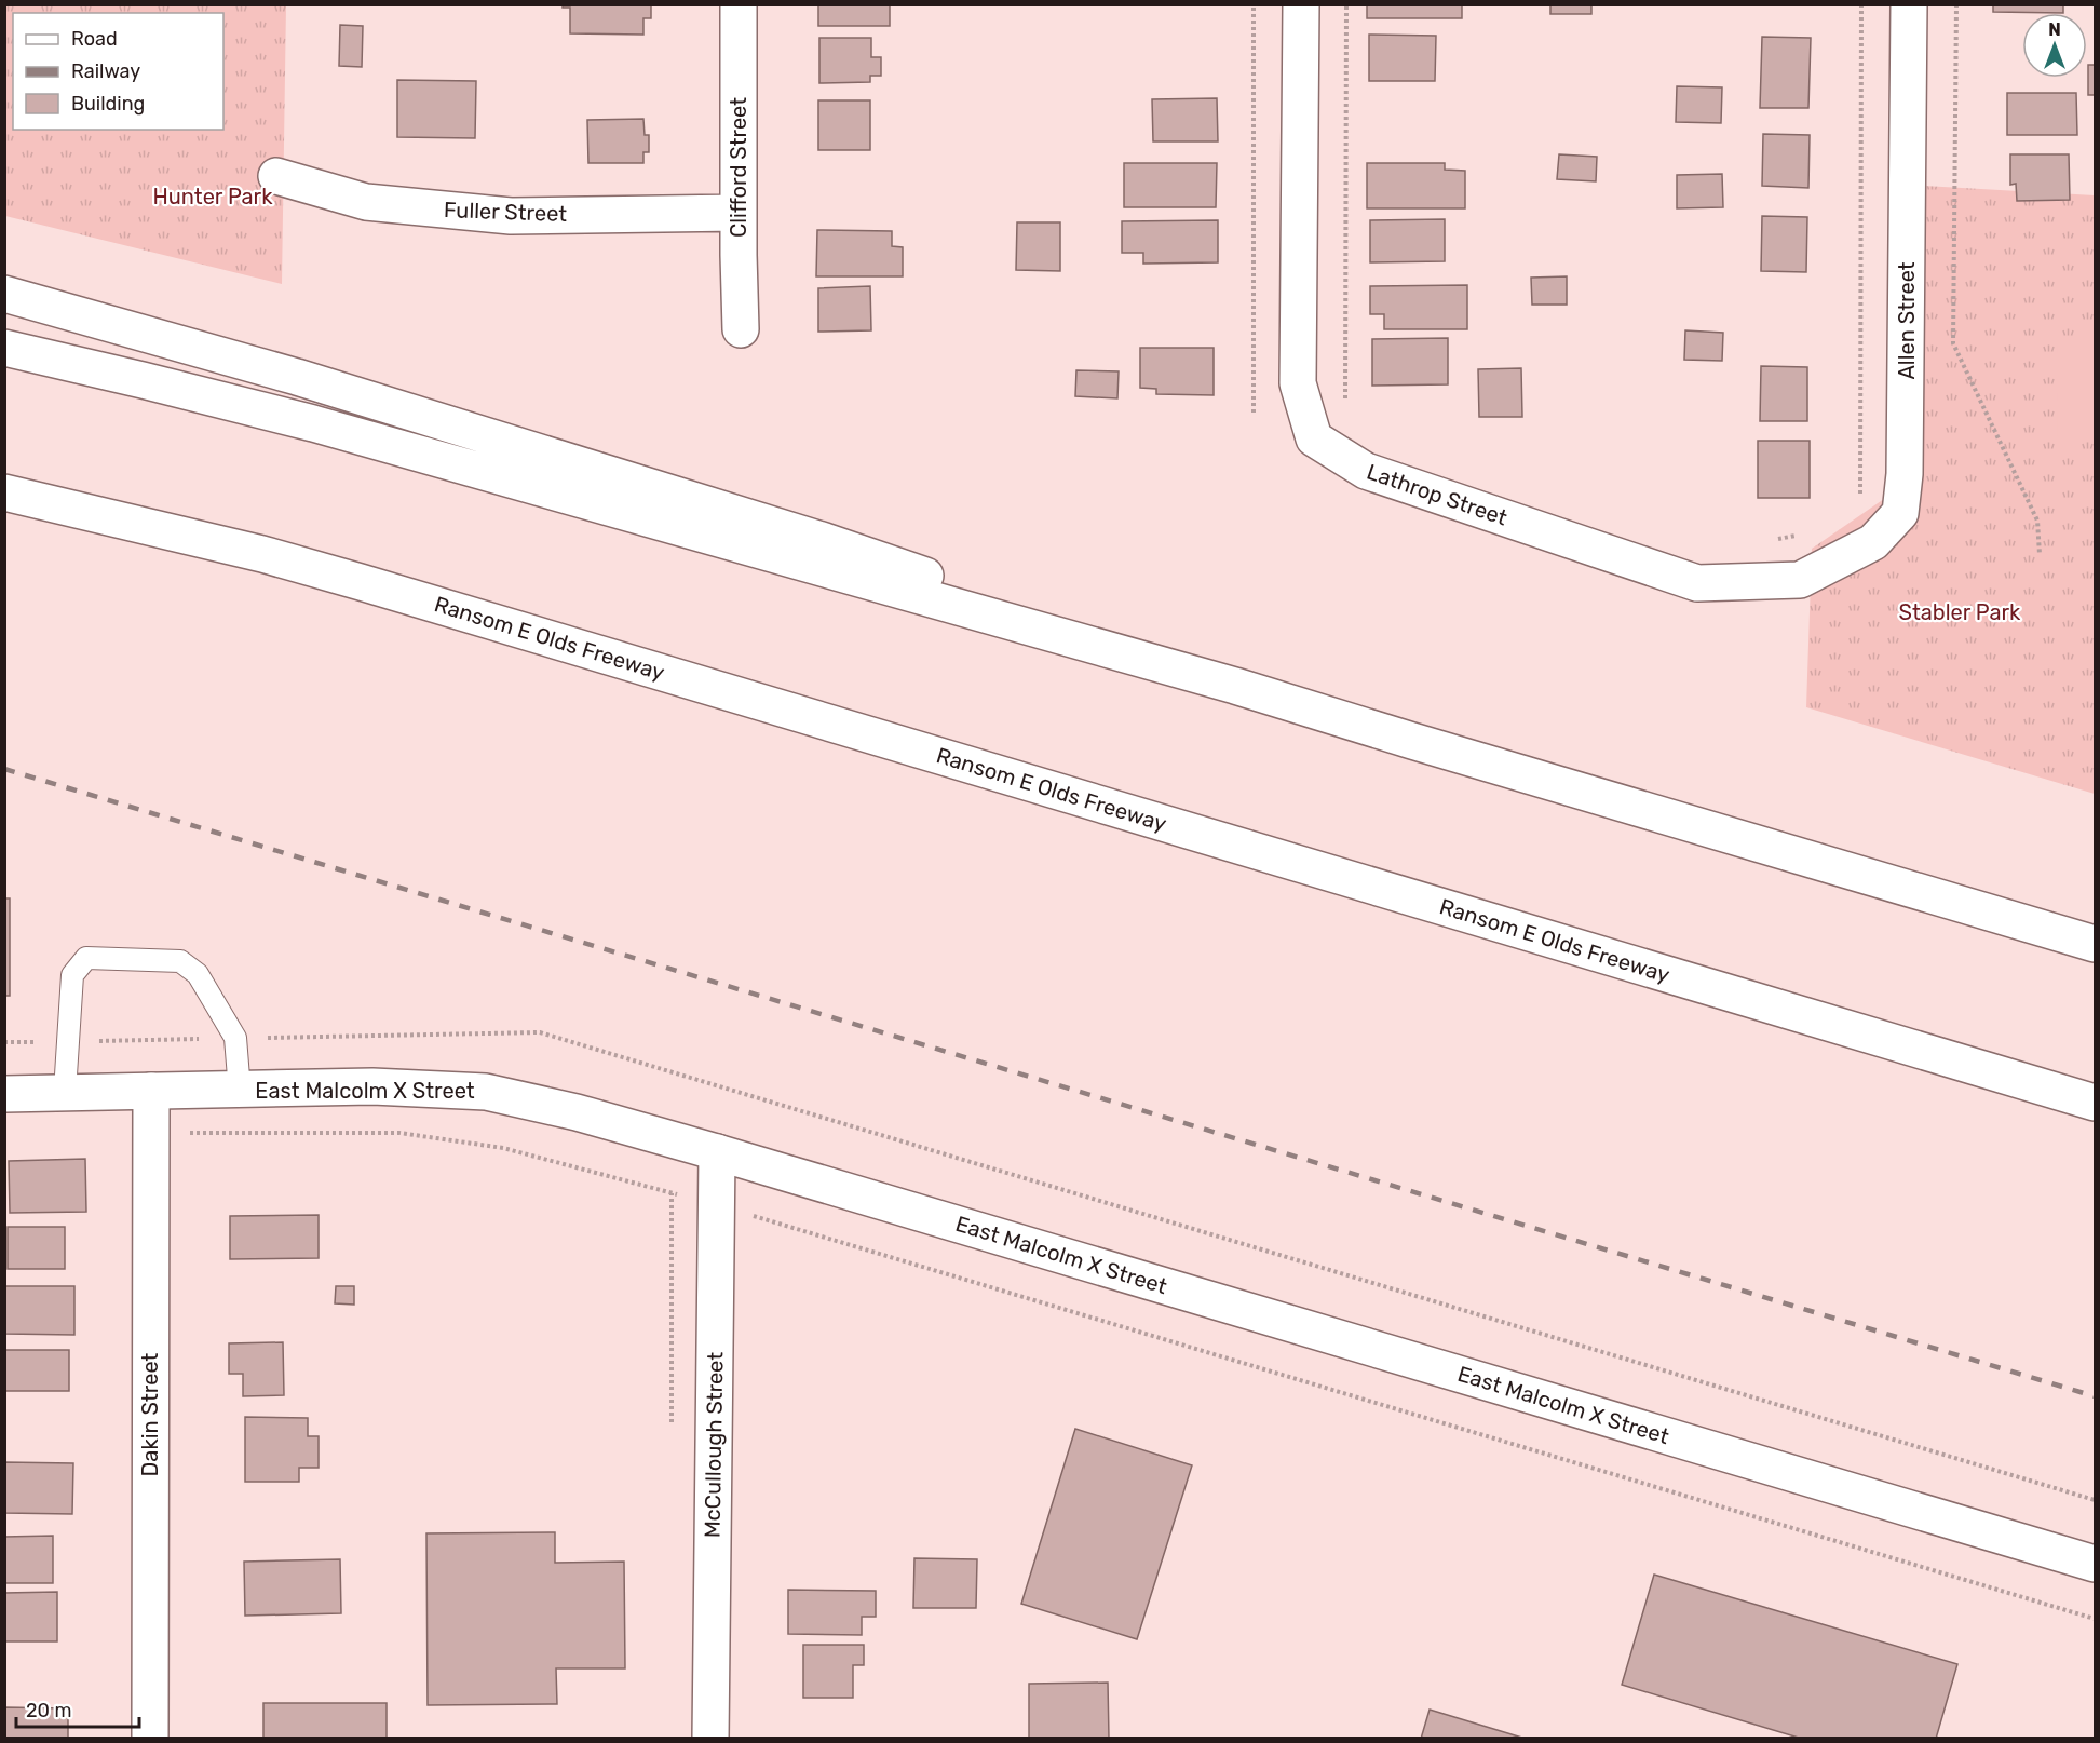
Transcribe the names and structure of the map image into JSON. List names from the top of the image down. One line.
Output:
{"streets":{"main road":["Clifford Street","Fuller Street","Allen Street","Lathrop Street","Ransom E Olds Freeway","East Malcolm X Street","Dakin Street","McCullough Street"]},"crossings":[["Clifford Street","Fuller Street"],["Allen Street","Lathrop Street"],["East Malcolm X Street","Dakin Street"],["East Malcolm X Street","McCullough Street"]],"parks":["Hunter Park","Stabler Park"],"legend":["Road","Railway","Building"],"scale_bar":"20 m","north":"top"}
